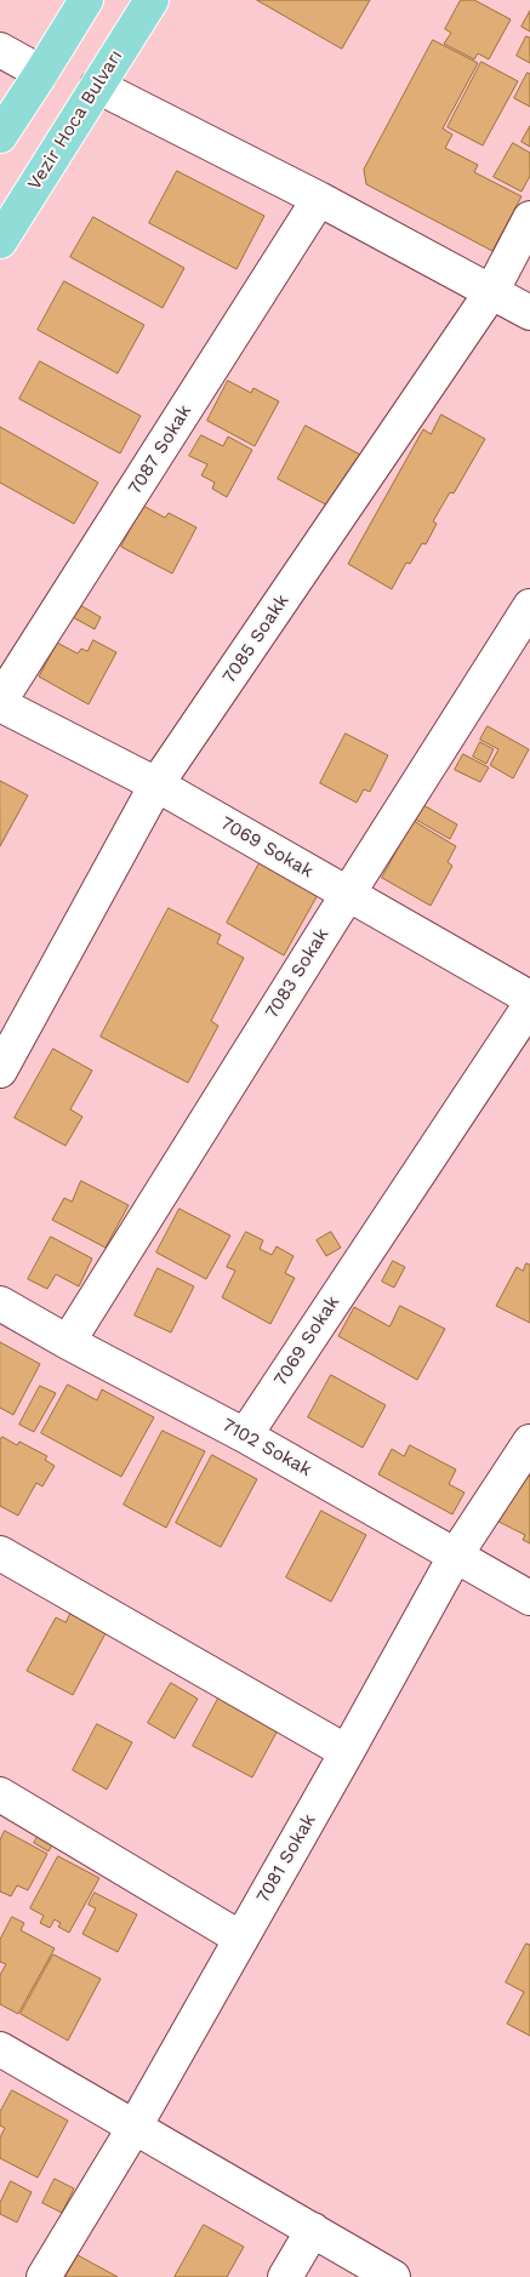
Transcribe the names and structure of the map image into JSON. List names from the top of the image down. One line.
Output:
{"streets":{"main road":["Vezir Hoca Bulvarı"],"street":["7087 Sokak","7085 Soakk","7069 Sokak","7083 Sokak","7102 Sokak","7081 Sokak"]},"crossings":[["7087 Sokak","7069 Sokak"],["7085 Soakk","7069 Sokak"],["7069 Sokak","7083 Sokak"],["7069 Sokak","7102 Sokak"],["7083 Sokak","7102 Sokak"],["7102 Sokak","7081 Sokak"]]}
